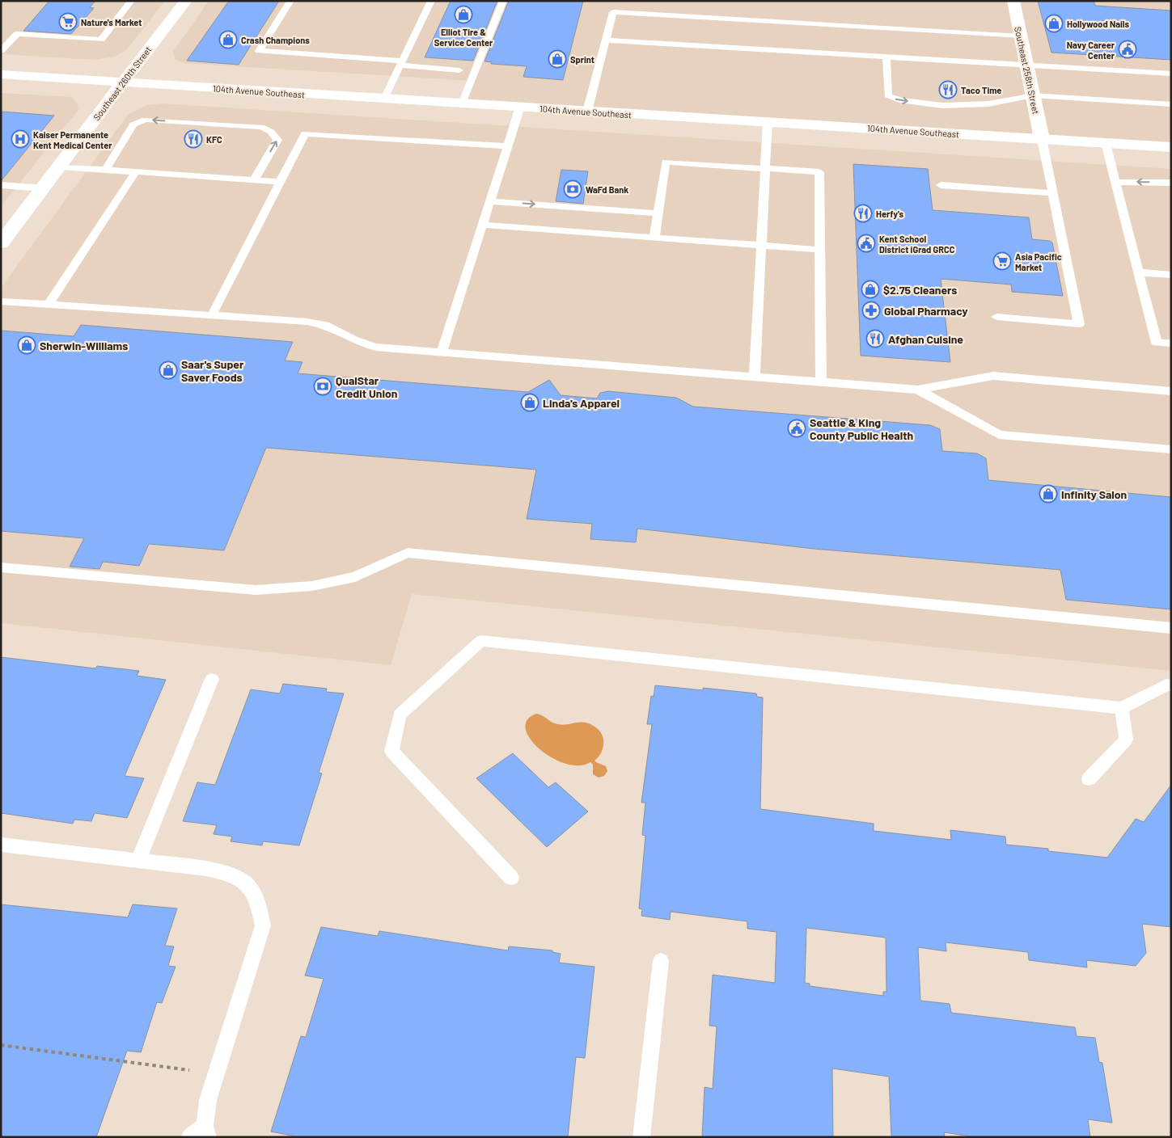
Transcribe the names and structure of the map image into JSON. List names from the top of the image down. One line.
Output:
{"streets":{"street":["Southeast 258th Street","Southeast 260th Street","104th Avenue Southeast"]},"crossings":[["Southeast 258th Street","104th Avenue Southeast"],["Southeast 260th Street","104th Avenue Southeast"]],"places":{"shop":["Elliot Tire & Service Center","Hollywood Nails","Crash Champions","Sprint","$2.75 Cleaners","Sherwin-Williams","Saar's Super Saver Foods","Linda's Apparel","Infinity Salon"],"supermarket":["Nature's Market","Asia Pacific Market"],"public building":["Navy Career Center","Kent School District iGrad GRCC","Seattle & King County Public Health"],"restaurant":["Taco Time","KFC","Herfy's","Afghan Cuisine"],"hospital":["Kaiser Permanente Kent Medical Center"],"bank":["WaFd Bank","QualStar Credit Union"],"pharmacy":["Global Pharmacy"]}}
